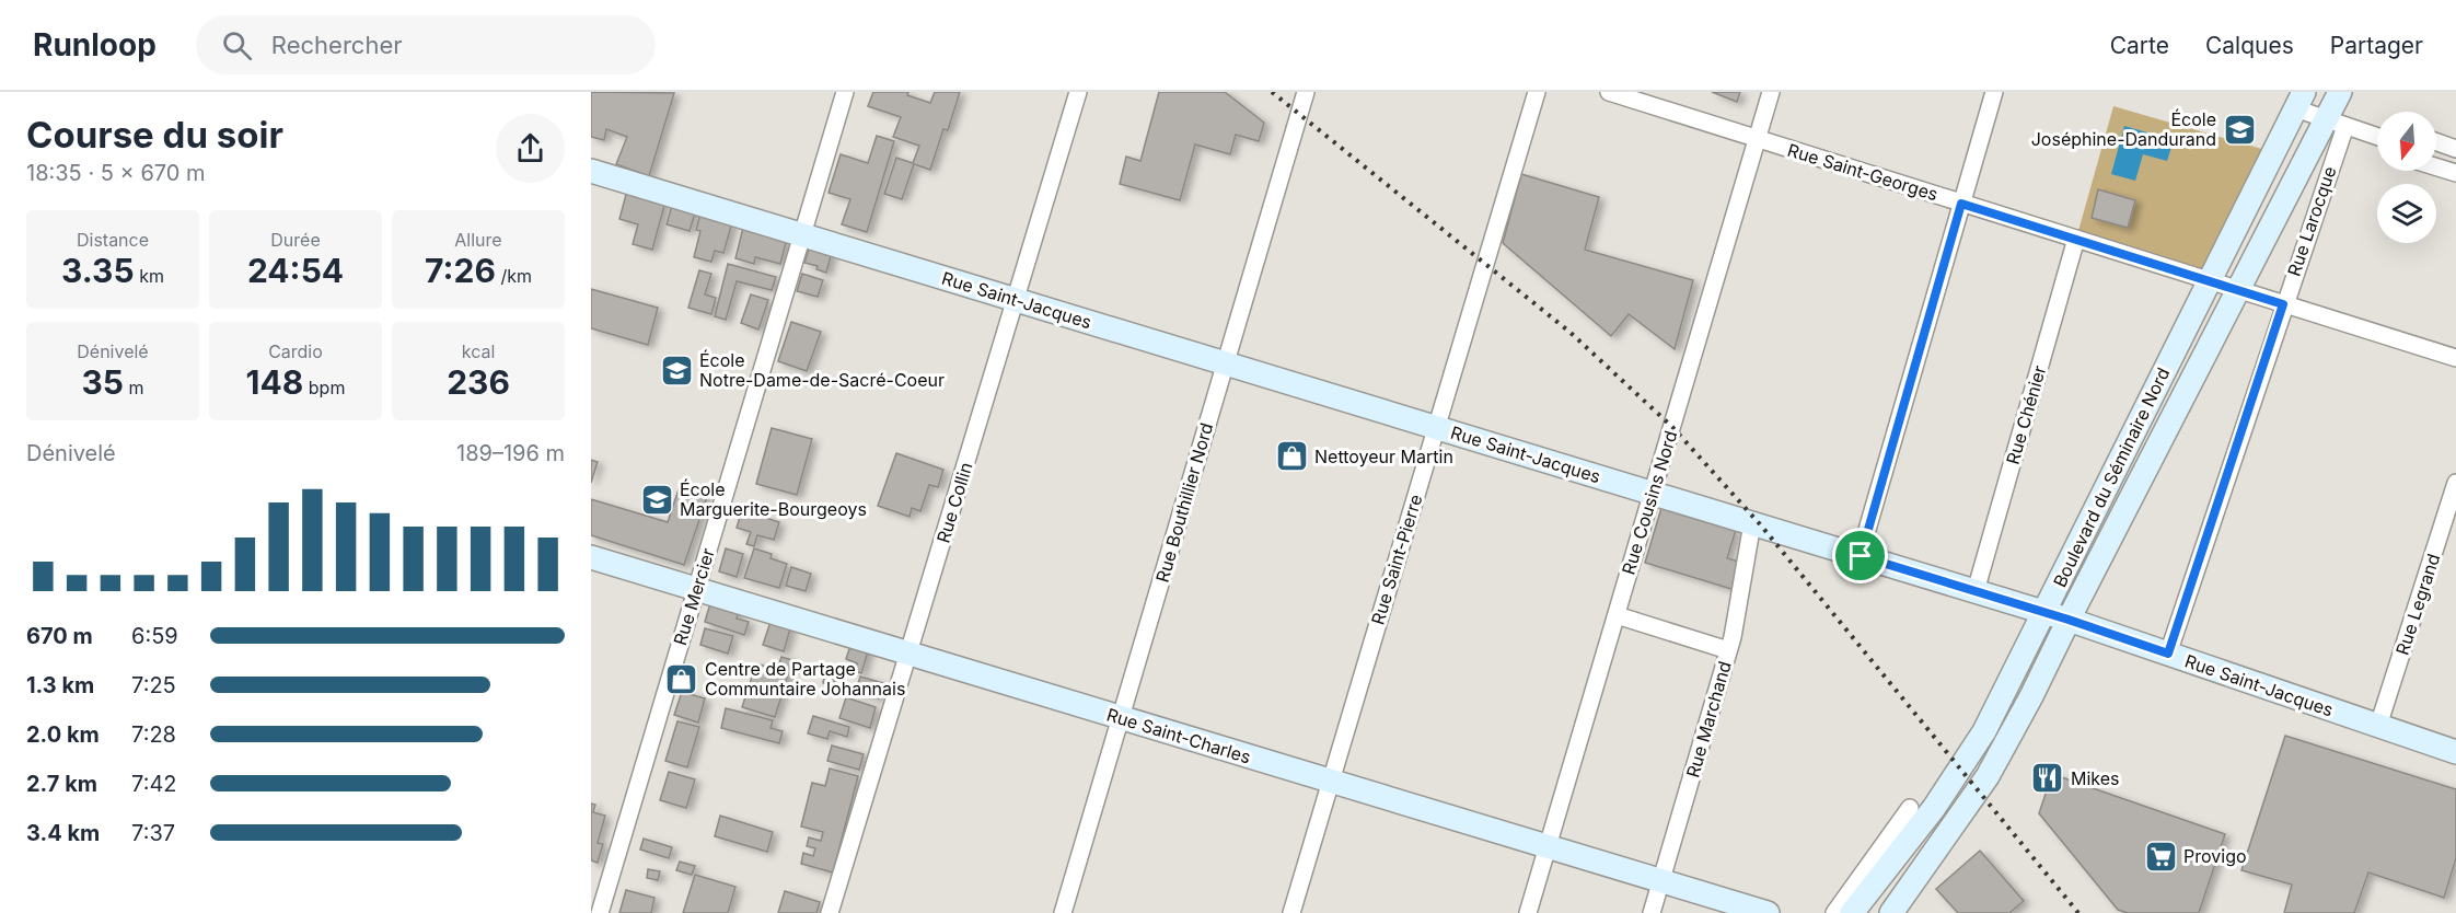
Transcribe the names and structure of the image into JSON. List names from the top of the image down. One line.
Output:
{"streets":{"street":["Rue Saint-Georges","Rue Larocque","Rue Saint-Jacques","Rue Chénier","Boulevard du Séminaire Nord","Rue Collin","Rue Bouthillier Nord","Rue Cousins Nord","Rue Saint-Pierre","Rue Mercier","Rue Legrand","Rue Marchand","Rue Saint-Charles"]},"crossings":[["Rue Saint-Georges","Rue Larocque"],["Rue Saint-Georges","Rue Chénier"],["Rue Saint-Georges","Boulevard du Séminaire Nord"],["Rue Saint-Georges","Rue Cousins Nord"],["Rue Larocque","Rue Saint-Jacques"],["Rue Larocque","Boulevard du Séminaire Nord"],["Rue Saint-Jacques","Rue Chénier"],["Rue Saint-Jacques","Boulevard du Séminaire Nord"],["Rue Saint-Jacques","Rue Collin"],["Rue Saint-Jacques","Rue Bouthillier Nord"],["Rue Saint-Jacques","Rue Cousins Nord"],["Rue Saint-Jacques","Rue Saint-Pierre"],["Rue Saint-Jacques","Rue Mercier"],["Rue Saint-Jacques","Rue Legrand"],["Rue Saint-Jacques","Rue Marchand"],["Rue Collin","Rue Saint-Charles"],["Rue Bouthillier Nord","Rue Saint-Charles"],["Rue Cousins Nord","Rue Saint-Charles"],["Rue Saint-Pierre","Rue Saint-Charles"],["Rue Mercier","Rue Saint-Charles"],["Rue Marchand","Rue Saint-Charles"]],"places":{"school or university":["École Joséphine-Dandurand","École Notre-Dame-de-Sacré-Coeur","École Marguerite-Bourgeoys"],"shop":["Nettoyeur Martin","Centre de Partage Communtaire Johannais"],"restaurant":["Mikes"],"supermarket":["Provigo"]},"north":"bottom","page":{"header":"Runloop","search":"Rechercher","nav":["Carte","Calques","Partager"],"heading":["Course du soir","18:35 · 5 × 670 m"],"stats":[["Distance","3.35 km"],["Durée","24:54"],["Allure","7:26 /km"],["Dénivelé","35 m"],["Cardio","148 bpm"],["kcal","236"]],"chart":["Dénivelé","189–196 m"],"list":[{"name":"670 m","note":"6:59"},{"name":"1.3 km","note":"7:25"},{"name":"2.0 km","note":"7:28"},{"name":"2.7 km","note":"7:42"},{"name":"3.4 km","note":"7:37"}]}}
